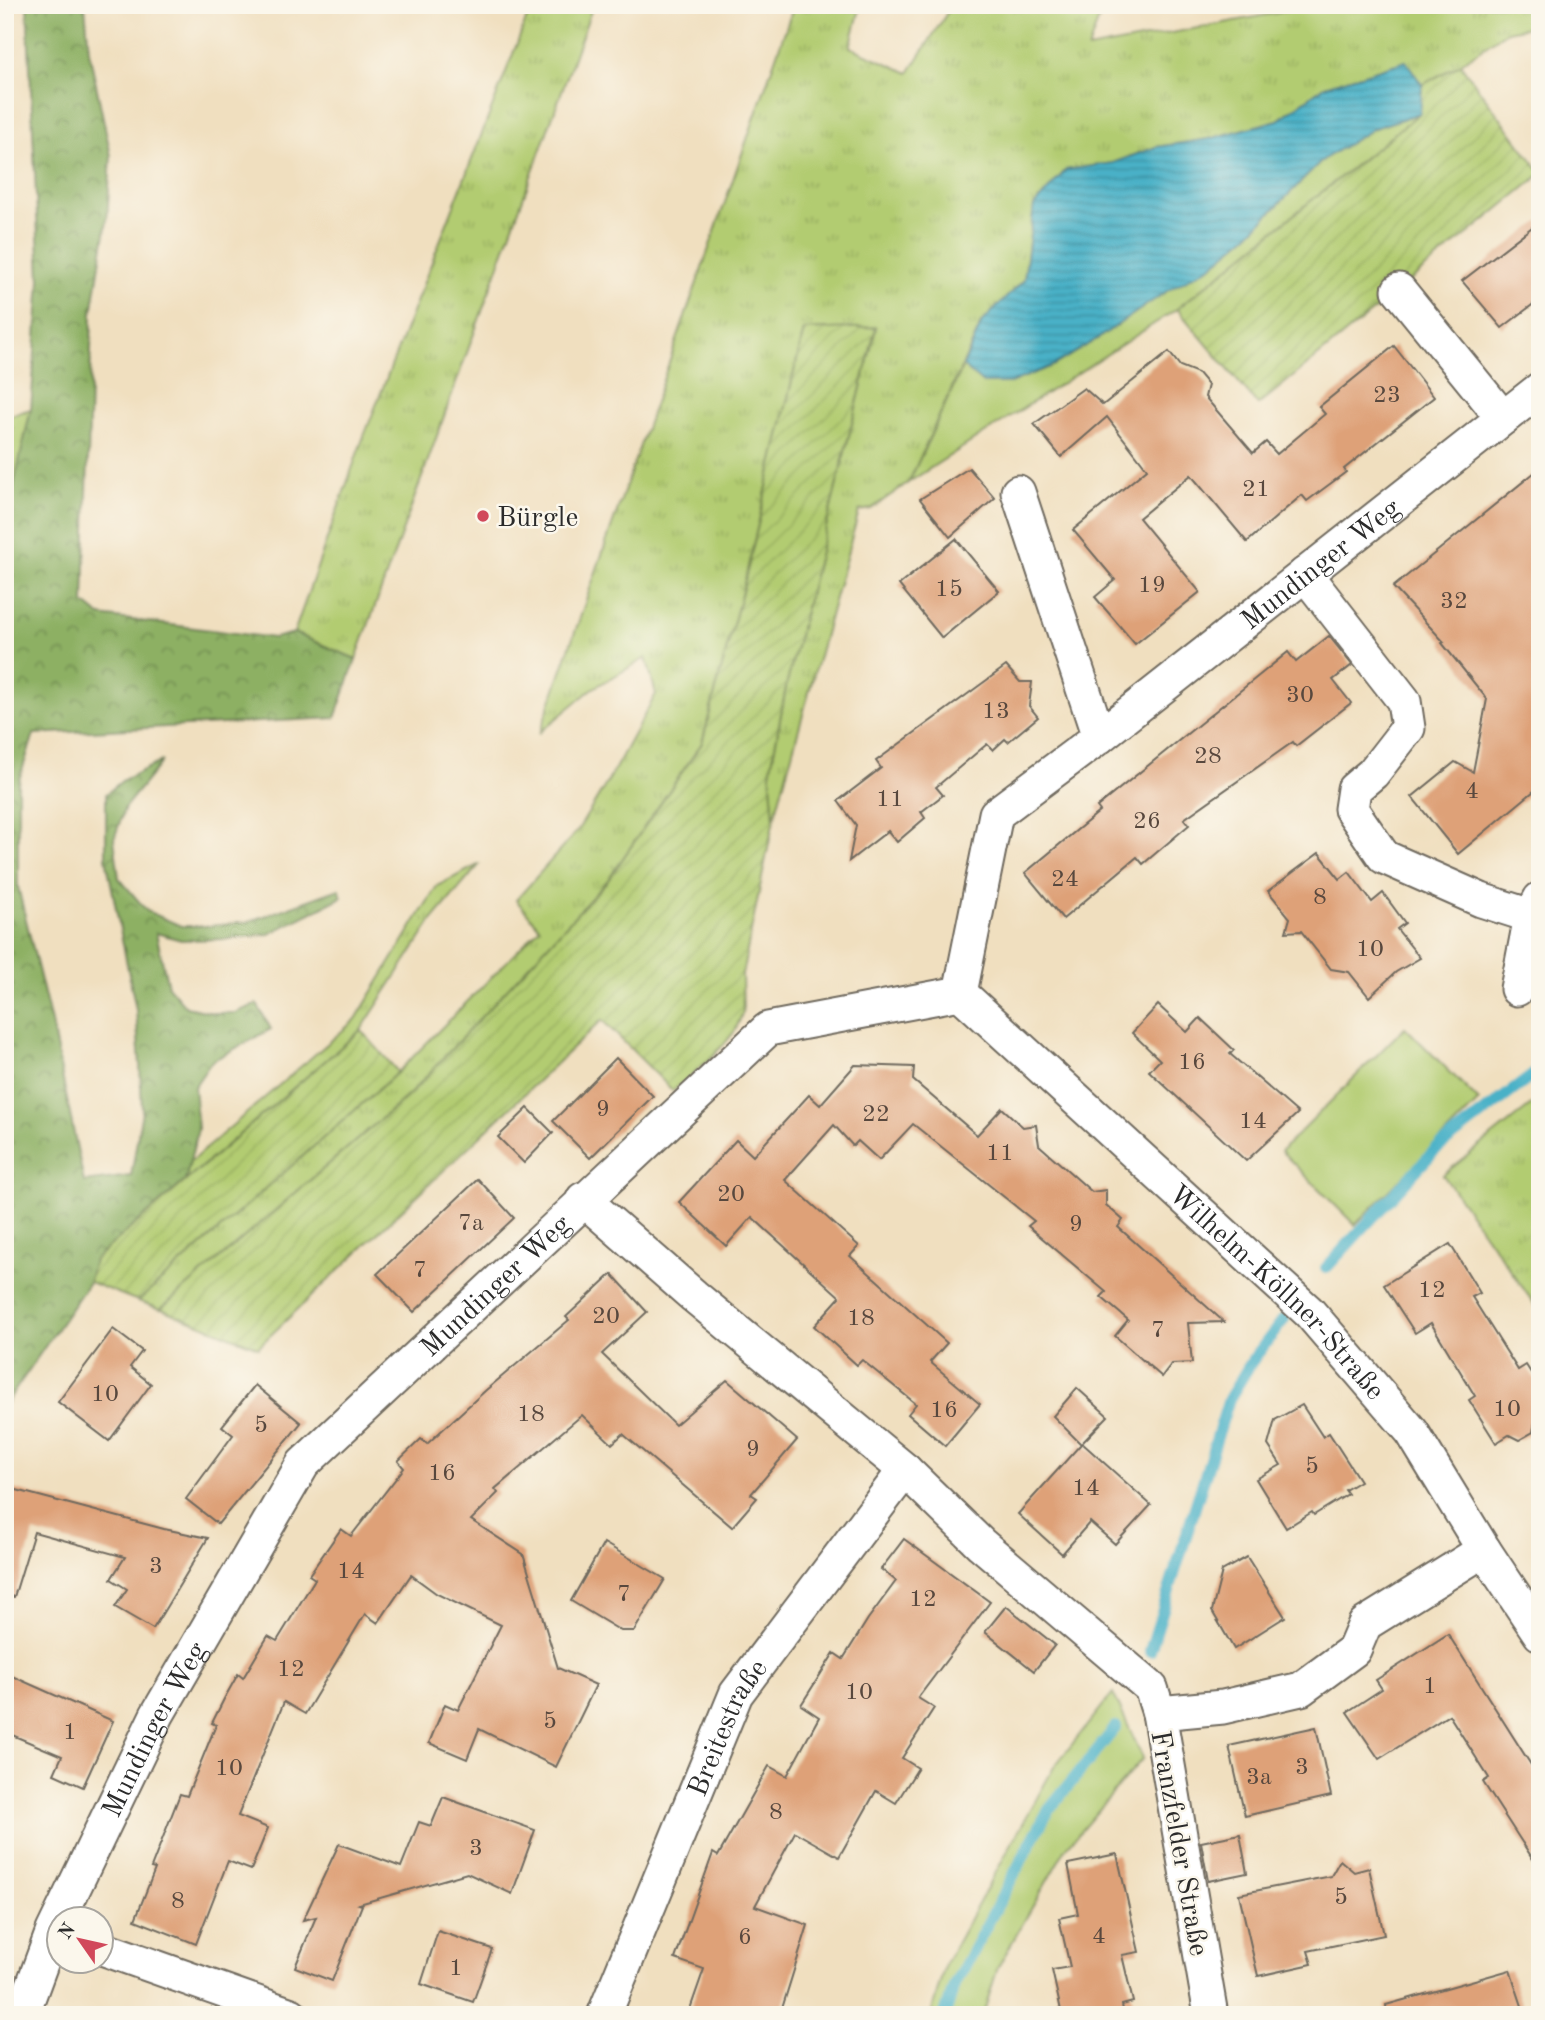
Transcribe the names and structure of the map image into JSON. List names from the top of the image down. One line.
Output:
{"streets":{"street":["Mundinger Weg","Wilhelm-Köllner-Straße","Breitestraße","Franzfelder Straße"]},"crossings":[["Mundinger Weg","Wilhelm-Köllner-Straße"],["Wilhelm-Köllner-Straße","Franzfelder Straße"]],"places":["Bürgle"],"house_numbers":["23","21","19","15","32","30","13","28","4","11","26","24","8","10","16","9","22","14","11","20","7a","9","7","12","20","18","7","10","10","16","18","5","9","5","16","14","3","14","7","12","12","1","10","5","1","3","10","3a","8","3","5","8","4","6","1"],"north":"top left"}
